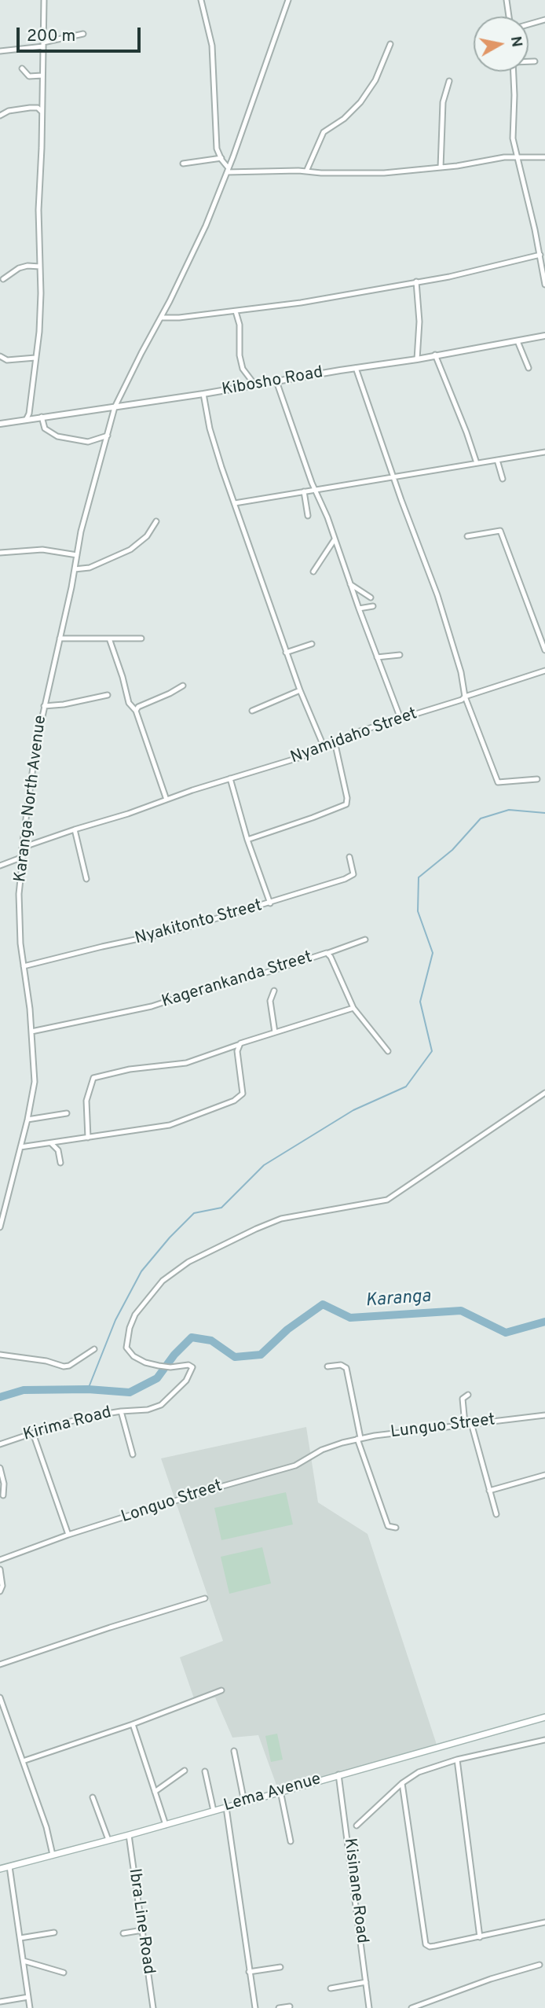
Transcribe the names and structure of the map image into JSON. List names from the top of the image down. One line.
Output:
{"streets":{"main road":["Lema Avenue"],"street":["Kibosho Road","Nyamidaho Street","Karanga North Avenue","Nyakitonto Street","Kagerankanda Street","Kirima Road","Lunguo Street","Longuo Street","Kisinane Road","Ibra Line Road"]},"crossings":[["Kibosho Road","Karanga North Avenue"],["Nyamidaho Street","Karanga North Avenue"],["Karanga North Avenue","Nyakitonto Street"],["Karanga North Avenue","Kagerankanda Street"],["Lunguo Street","Longuo Street"],["Lema Avenue","Kisinane Road"],["Lema Avenue","Ibra Line Road"]],"water":["Karanga"],"scale_bar":"200 m","north":"right"}
